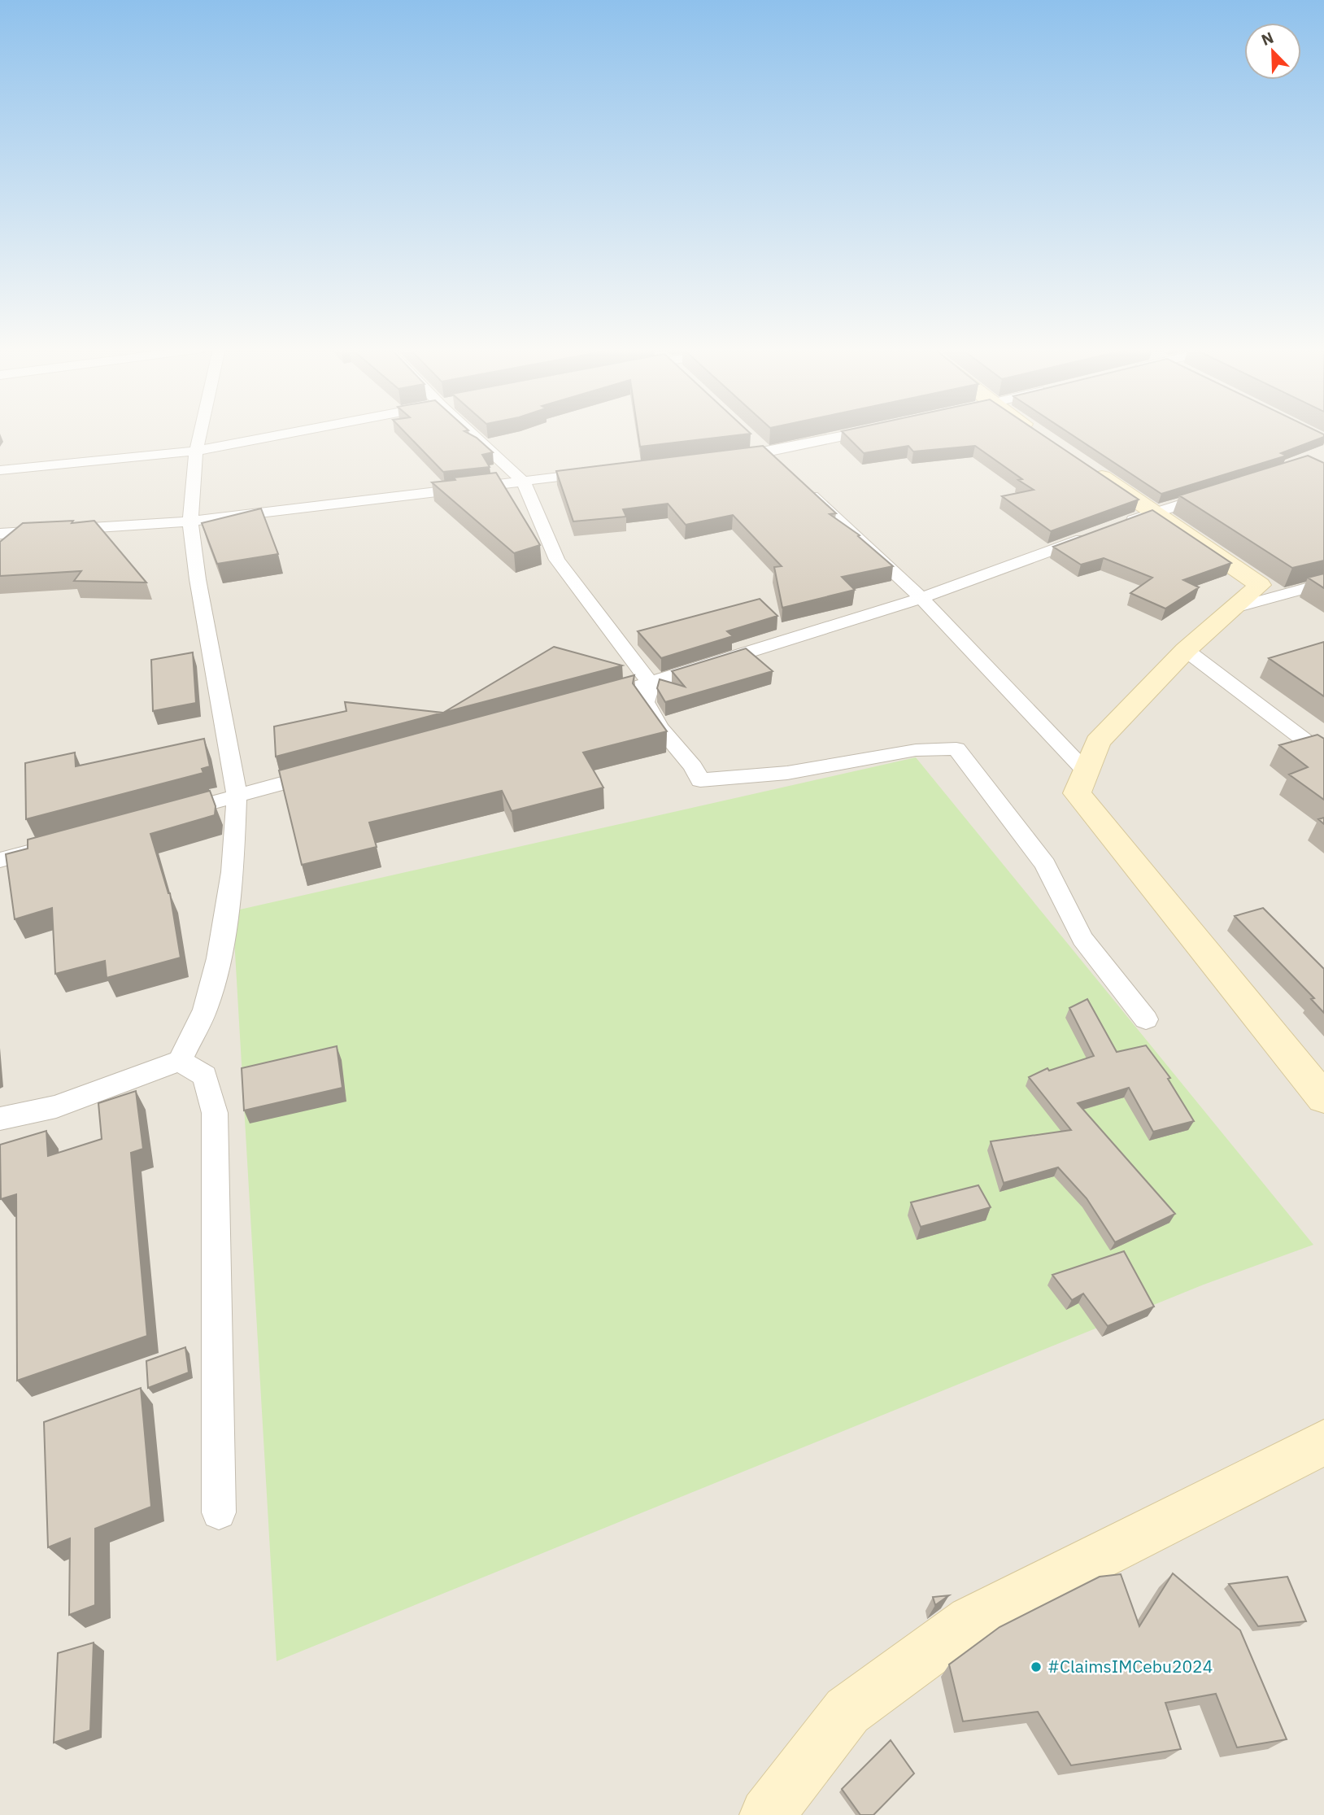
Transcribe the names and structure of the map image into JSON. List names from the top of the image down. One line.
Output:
{"places":["#ClaimsIMCebu2024"],"north":"top left"}
